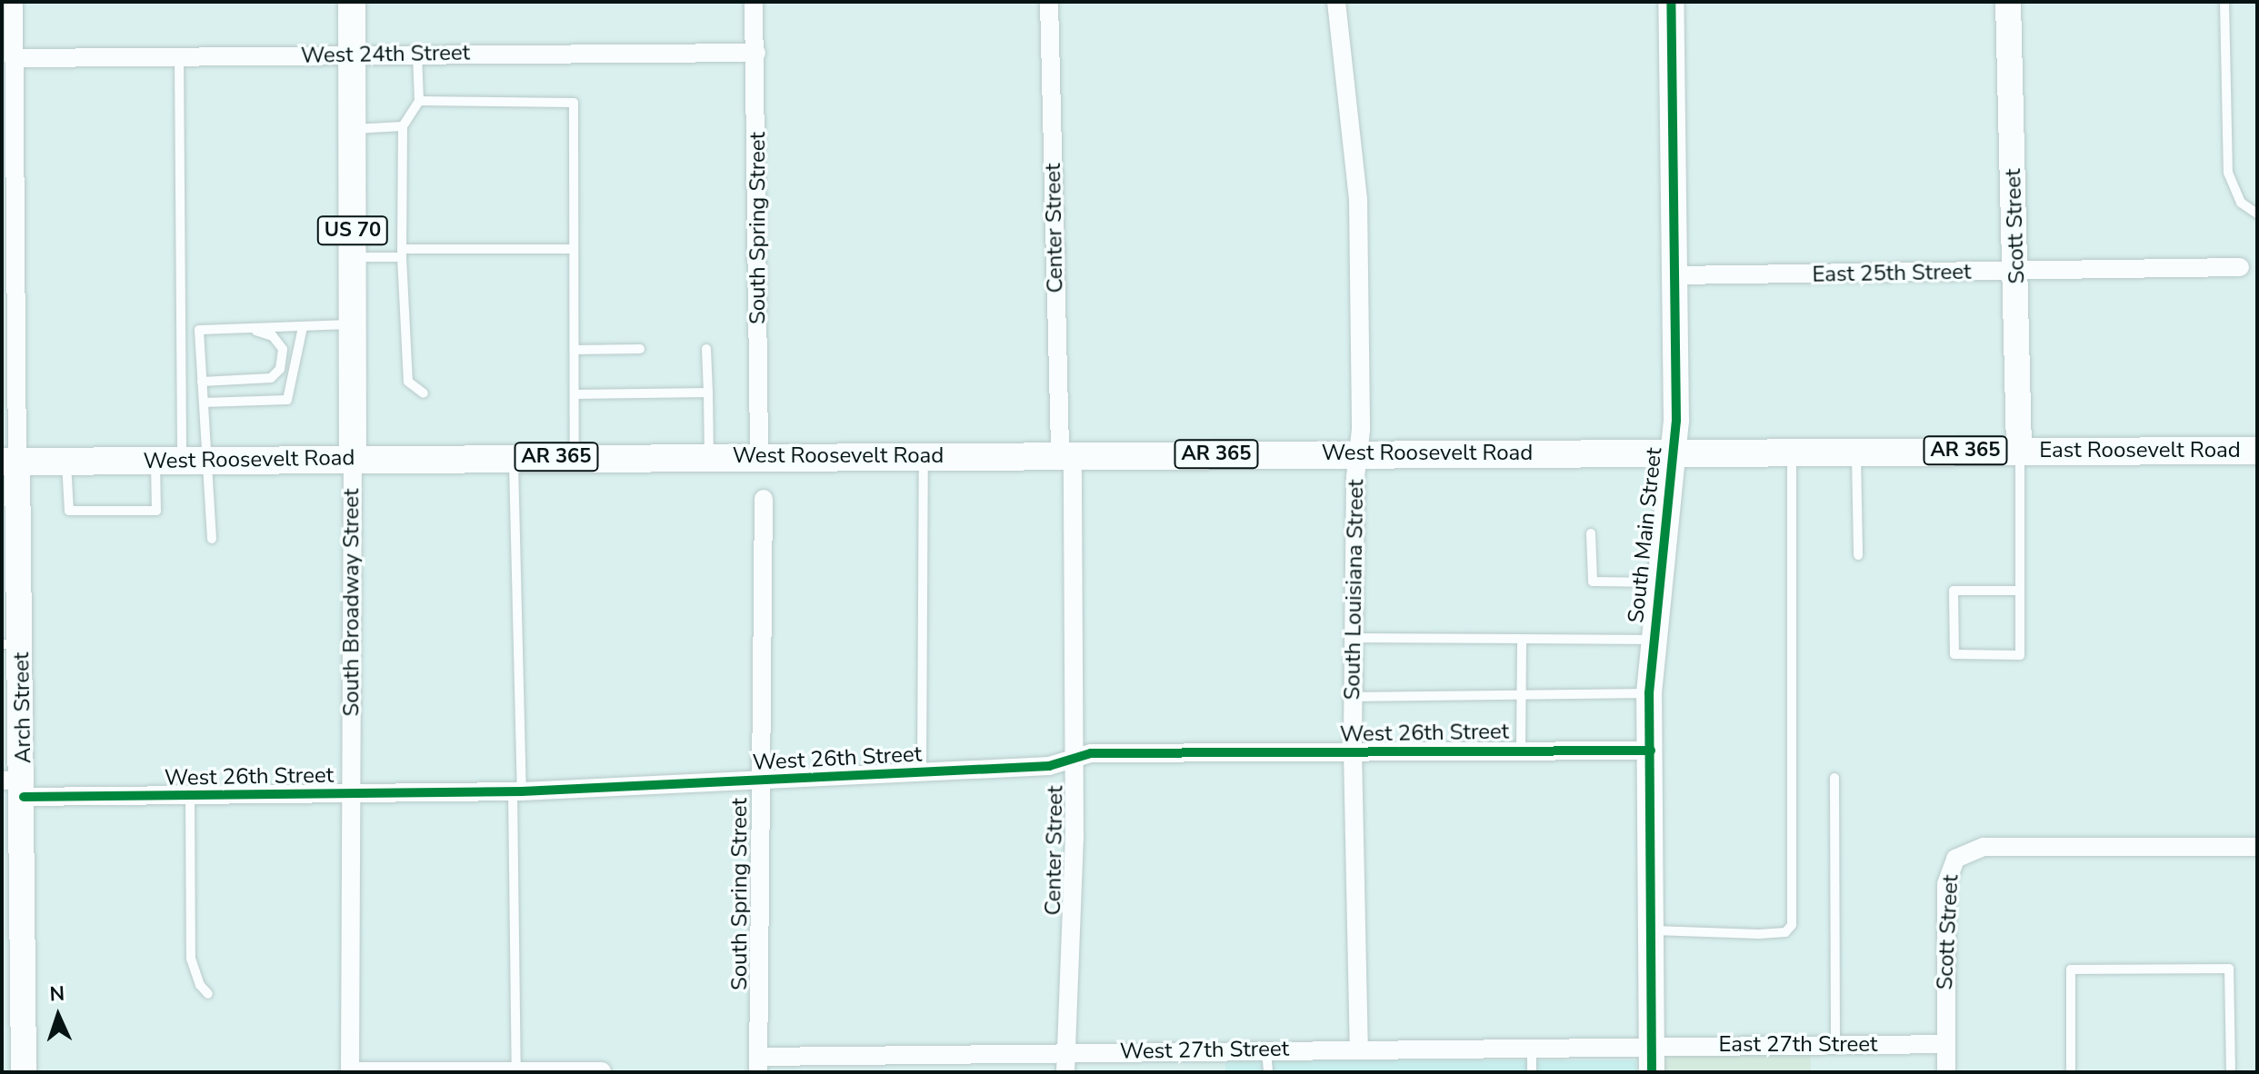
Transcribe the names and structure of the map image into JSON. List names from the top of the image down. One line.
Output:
{"streets":{"main road":["US 70","AR 365","East Roosevelt Road","West Roosevelt Road","South Broadway Street"],"street":["West 24th Street","Scott Street","South Spring Street","Center Street","East 25th Street","South Main Street","South Louisiana Street","Arch Street","West 26th Street","East 27th Street","West 27th Street"]},"crossings":[["West 24th Street","South Spring Street"],["West 24th Street","South Broadway Street"],["Scott Street","East 25th Street"],["Scott Street","East Roosevelt Road"],["Scott Street","East 27th Street"],["South Spring Street","West Roosevelt Road"],["South Spring Street","West 26th Street"],["South Spring Street","West 27th Street"],["Center Street","West Roosevelt Road"],["Center Street","West 26th Street"],["Center Street","West 27th Street"],["East 25th Street","South Main Street"],["East Roosevelt Road","West Roosevelt Road"],["East Roosevelt Road","South Main Street"],["West Roosevelt Road","South Main Street"],["West Roosevelt Road","South Louisiana Street"],["West Roosevelt Road","South Broadway Street"],["West Roosevelt Road","Arch Street"],["South Main Street","West 26th Street"],["South Main Street","East 27th Street"],["South Main Street","West 27th Street"],["South Louisiana Street","West 26th Street"],["South Louisiana Street","West 27th Street"],["South Broadway Street","West 26th Street"],["Arch Street","West 26th Street"],["East 27th Street","West 27th Street"]],"north":"top"}
